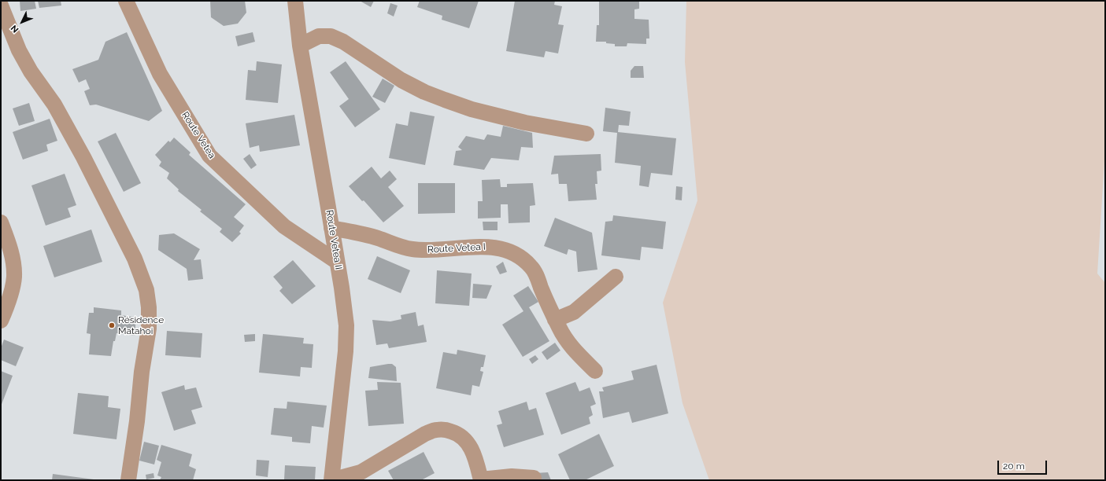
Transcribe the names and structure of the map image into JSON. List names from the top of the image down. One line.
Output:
{"streets":{"street":["Route Vetea","Route Vetea II","Route Vetea I"]},"crossings":[["Route Vetea","Route Vetea II"],["Route Vetea II","Route Vetea I"]],"places":["Résidence Matahoi"],"scale_bar":"20 m","north":"bottom left"}
